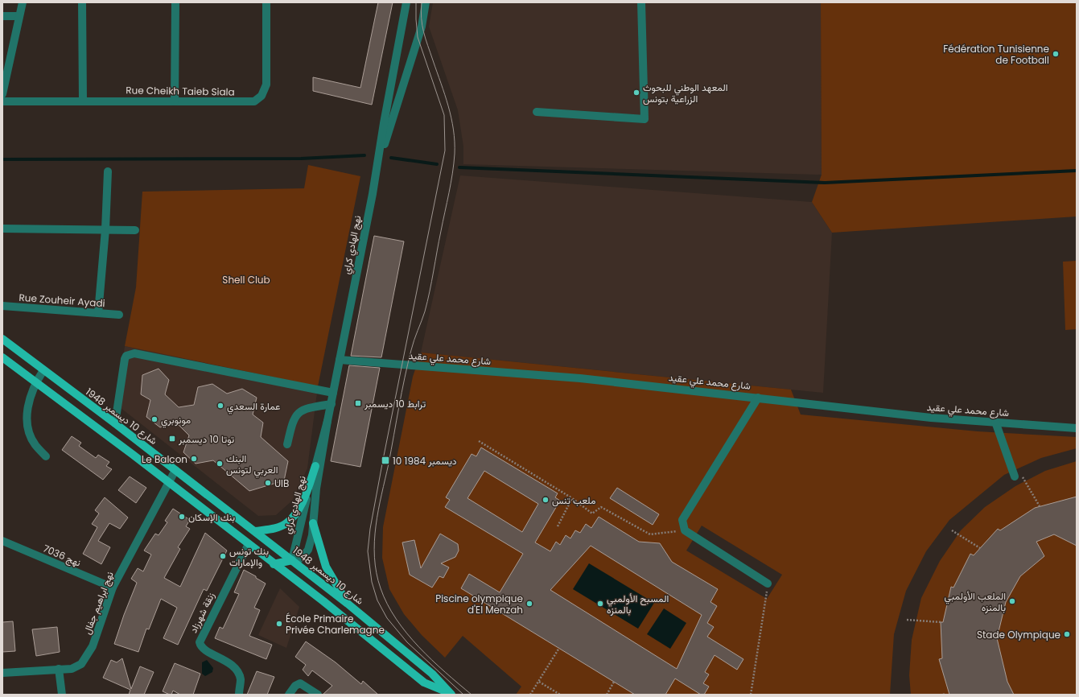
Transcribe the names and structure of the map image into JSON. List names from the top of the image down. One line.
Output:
{"streets":{"main road":["شارع 10 ديسمبر 1948"],"street":["Rue Cheikh Taieb Siala","نهج الهادي كراي","Rue Zouheir Ayadi","شارع محمد علي عقيد","نهج 7036","نهج ابراهيم جفال","زنقة شهرزاد"]},"crossings":[["نهج الهادي كراي","شارع محمد علي عقيد"],["نهج الهادي كراي","شارع 10 ديسمبر 1948"],["شارع 10 ديسمبر 1948","نهج ابراهيم جفال"],["شارع 10 ديسمبر 1948","زنقة شهرزاد"],["نهج 7036","نهج ابراهيم جفال"]],"parks":["Shell Club"],"places":{"other":["Fédération Tunisienne de Football","المعهد الوطني للبحوث الزراعية بتونس","عمارة السعدي","مونوبري","Le Balcon","البنك العربي لتونس","UIB","ملعب تنس","بنك الإسكان","بنك تونس والإمارات","الملعب الأولمبي بالمنزه","Piscine olympique d'El Menzah","المسبح الأولمبي بالمنزه","École Primaire Privée Charlemagne","Stade Olympique"],"transit":["ترابط 10 ديسمبر","توتا 10 ديسمبر","10 ديسمبر 1984"]}}
